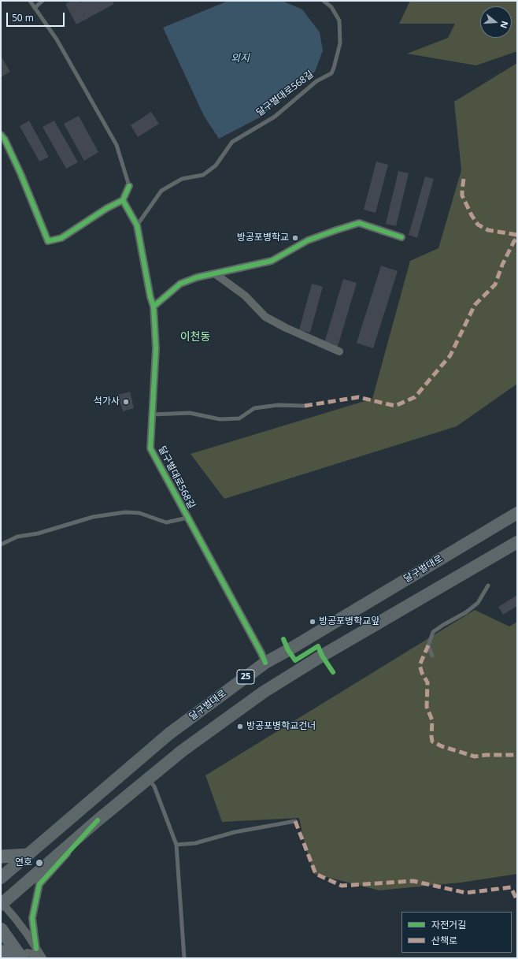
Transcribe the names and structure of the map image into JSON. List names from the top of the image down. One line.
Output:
{"streets":{"main road":["달구벌대로","25"],"street":["달구벌대로568길"]},"crossings":[["달구벌대로568길","달구벌대로"]],"districts":["이천동"],"water":["외지"],"places":["방공포병학교","석가사","방공포병학교앞","방공포병학교건너","연호"],"legend":["자전거길","산책로"],"scale_bar":"50 m","north":"right"}
